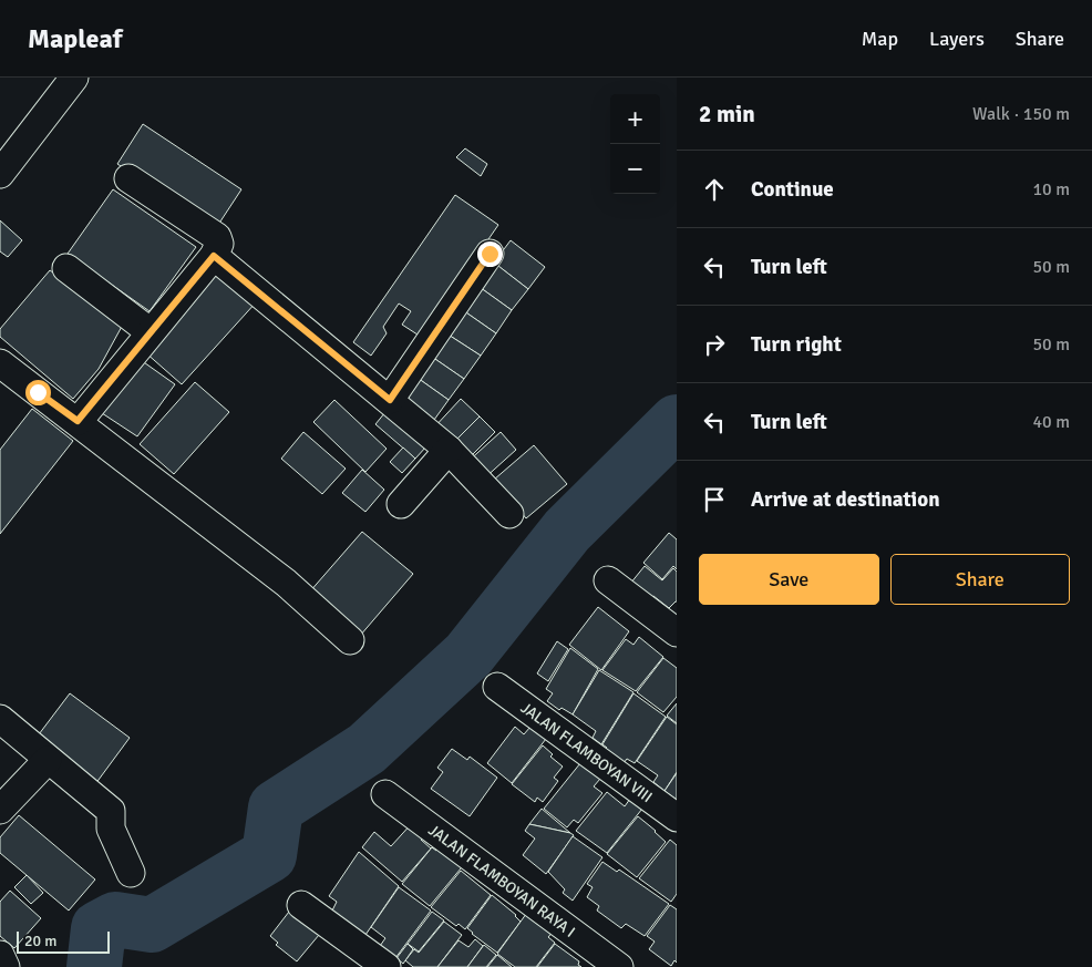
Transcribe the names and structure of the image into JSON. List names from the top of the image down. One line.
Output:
{"streets":{"street":["JALAN FLAMBOYAN VIII","JALAN FLAMBOYAN RAYA I"]},"scale_bar":"20 m","page":{"header":"Mapleaf","nav":["Map","Layers","Share"],"heading":["2 min","Walk · 150 m"],"map_buttons":["+","−"],"list":[["Continue","10 m"],["Turn left","50 m"],["Turn right","50 m"],["Turn left","40 m"],"Arrive at destination"],"buttons":["Save","Share"],"scale":"20 m"}}
